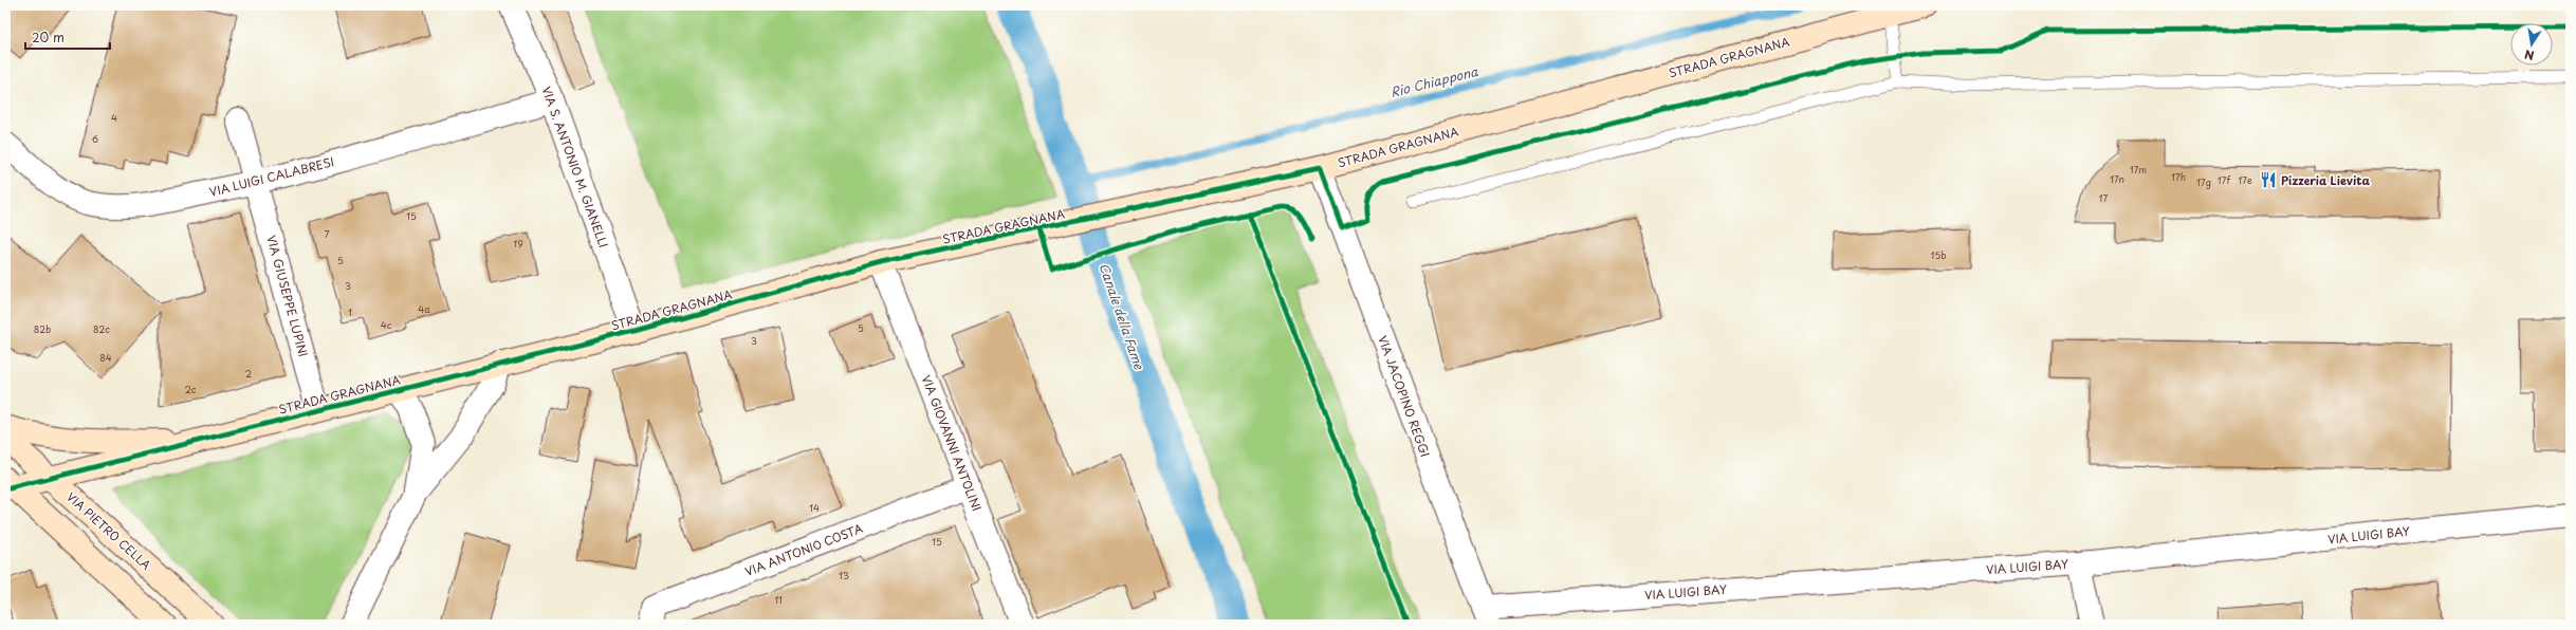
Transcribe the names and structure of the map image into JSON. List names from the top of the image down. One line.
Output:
{"streets":{"street":["STRADA GRAGNANA","VIA S. ANTONIO M. GIANELLI","VIA LUIGI CALABRESI","VIA GIUSEPPE LUPINI","VIA JACOPINO REGGI","VIA GIOVANNI ANTOLINI","VIA PIETRO CELLA","VIA LUIGI BAY","VIA ANTONIO COSTA"]},"crossings":[["STRADA GRAGNANA","VIA S. ANTONIO M. GIANELLI"],["STRADA GRAGNANA","VIA GIUSEPPE LUPINI"],["STRADA GRAGNANA","VIA JACOPINO REGGI"],["STRADA GRAGNANA","VIA GIOVANNI ANTOLINI"],["STRADA GRAGNANA","VIA PIETRO CELLA"],["VIA S. ANTONIO M. GIANELLI","VIA LUIGI CALABRESI"],["VIA LUIGI CALABRESI","VIA GIUSEPPE LUPINI"],["VIA JACOPINO REGGI","VIA LUIGI BAY"],["VIA GIOVANNI ANTOLINI","VIA ANTONIO COSTA"]],"water":["Rio Chiappona","Canale della Fame"],"places":{"restaurant":["Pizzeria Lievita"]},"house_numbers":["4","6","17m","17h","17n","17f","17e","17g","17","15","7","19","15b","5","3","4a","1","4c","5","82b","82c","3","84","2","2c","14","15","13","11"],"scale_bar":"20 m","north":"bottom"}
